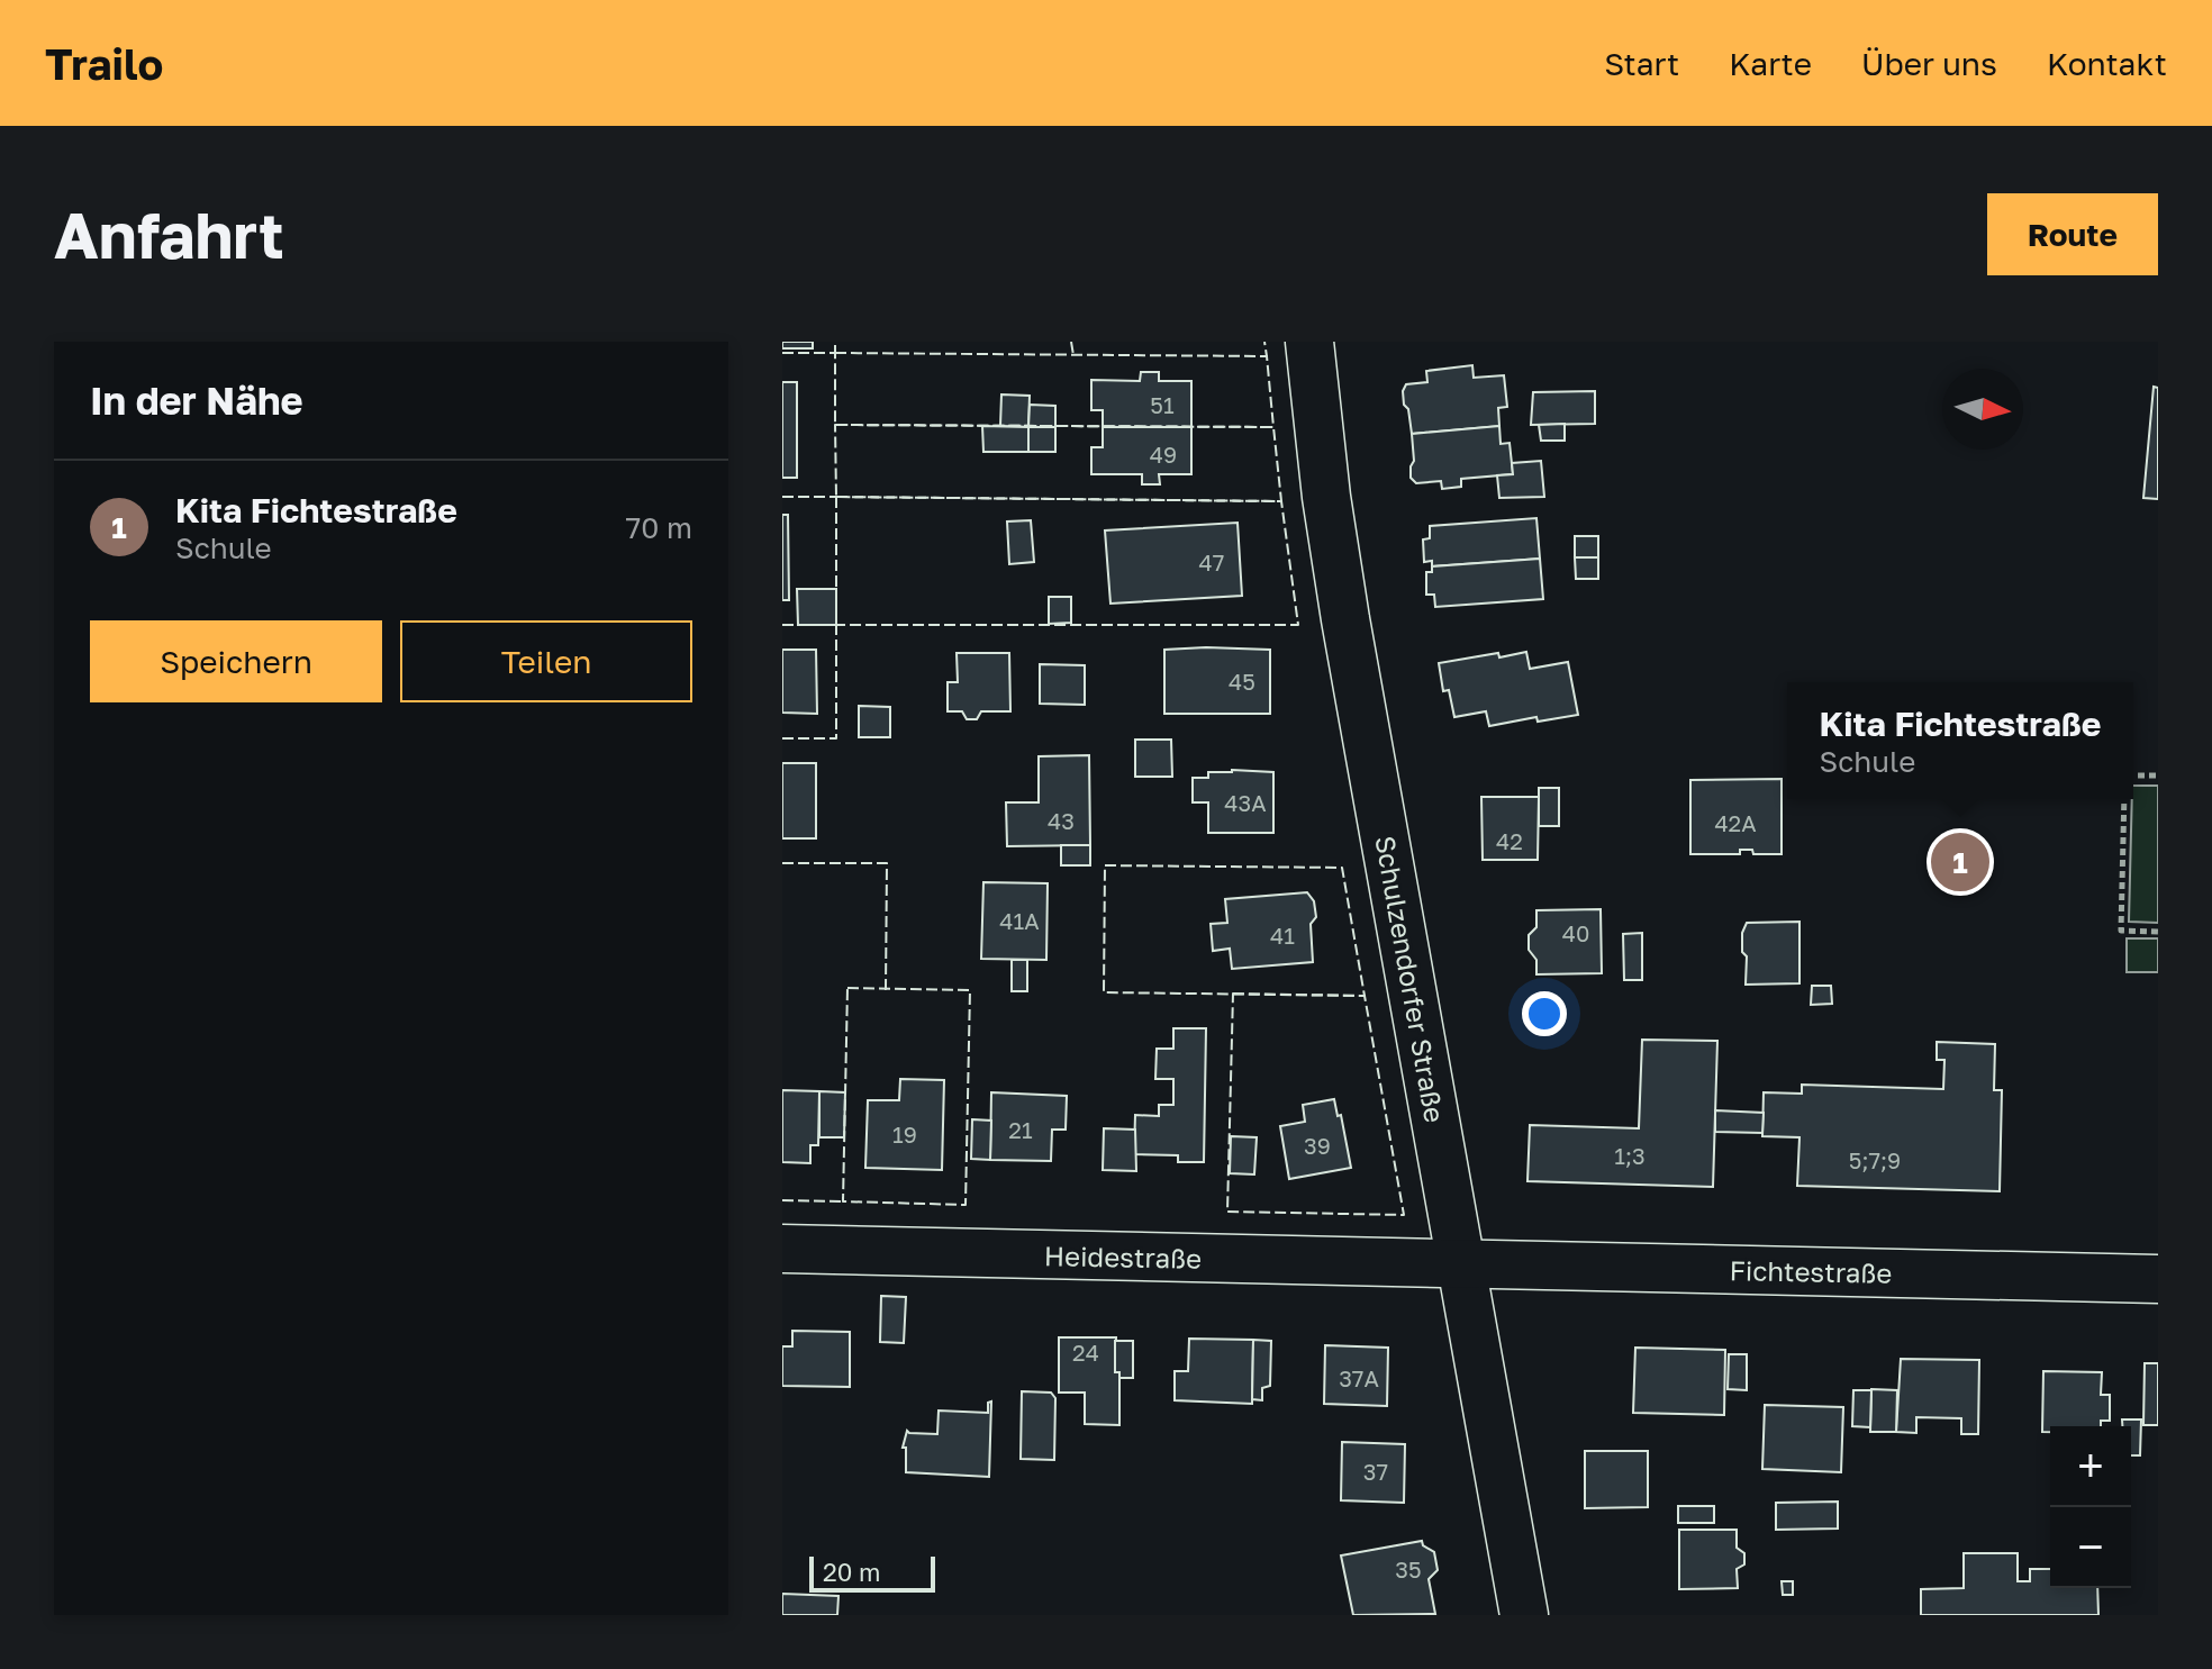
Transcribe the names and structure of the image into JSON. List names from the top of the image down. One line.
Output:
{"streets":{"street":["Schulzendorfer Straße","Heidestraße","Fichtestraße"]},"crossings":[["Schulzendorfer Straße","Heidestraße"],["Schulzendorfer Straße","Fichtestraße"],["Heidestraße","Fichtestraße"]],"house_numbers":["51","49","47","45","43A","43","42A","42","41A","40","41","21","19","39","1;3","5;7;9","24","37A","37","35"],"scale_bar":"20 m","north":"right","page":{"header":"Trailo","nav":["Start","Karte","Über uns","Kontakt"],"buttons":["Route",["Speichern","Teilen"]],"title":"Anfahrt","heading":"In der Nähe","list":[{"mark":"1","name":"Kita Fichtestraße","note":"Schule","value":"70 m"}],"popup":["Kita Fichtestraße","Schule"],"pins":"1","map_buttons":["+","−"],"scale":"20 m"}}
